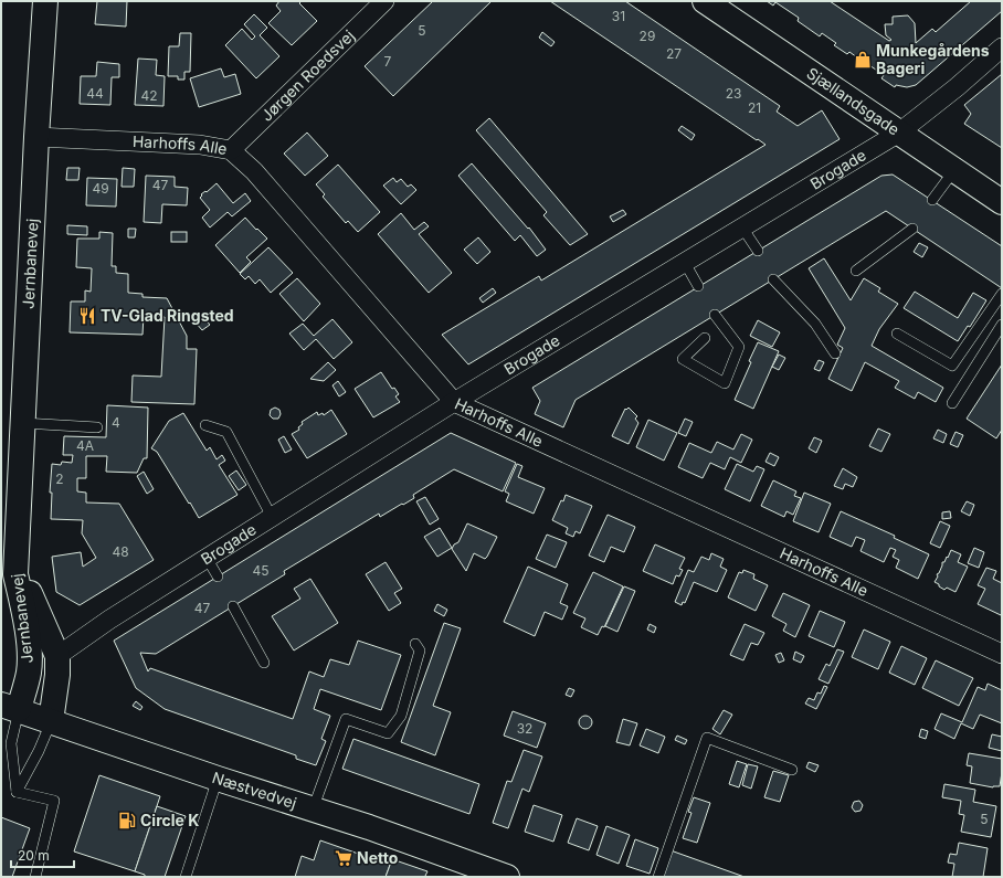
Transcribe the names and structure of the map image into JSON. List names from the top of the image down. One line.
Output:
{"streets":{"main road":["Sjællandsgade","Jernbanevej","Næstvedvej"],"street":["Jørgen Roedsvej","Harhoffs Alle","Brogade"]},"crossings":[["Jørgen Roedsvej","Harhoffs Alle"],["Sjællandsgade","Brogade"],["Harhoffs Alle","Brogade"],["Harhoffs Alle","Jernbanevej"],["Brogade","Jernbanevej"],["Jernbanevej","Næstvedvej"]],"places":{"shop":["Munkegårdens Bageri"],"restaurant":["TV-Glad Ringsted"],"fuel station":["Circle K"],"supermarket":["Netto"]},"house_numbers":["31","5","29","27","7","44","23","42","21","47","49","4","4A","2","48","45","47","32","5"],"scale_bar":"20 m"}
